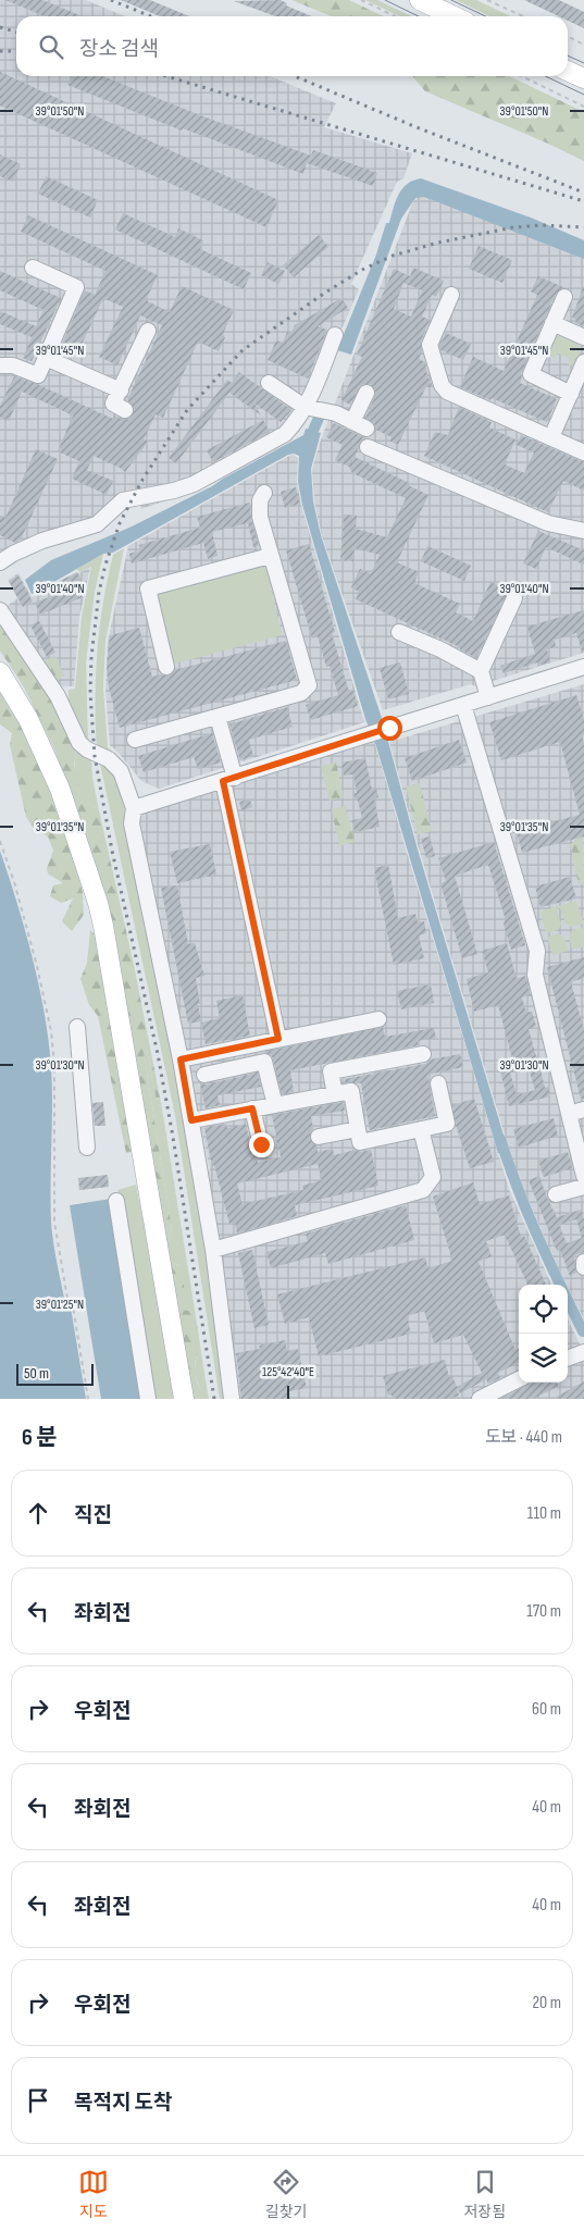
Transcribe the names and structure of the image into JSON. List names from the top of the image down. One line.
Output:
{"scale_bar":"50 m","page":{"search":"장소 검색","scale":"50 m","heading":["6 분","도보 · 440 m"],"list":[["직진","110 m"],["좌회전","170 m"],["우회전","60 m"],["좌회전","40 m"],["좌회전","40 m"],["우회전","20 m"],"목적지 도착"],"nav":["지도","길찾기","저장됨"]},"coordinates":["39°01'50\"N","39°01'45\"N","39°01'40\"N","39°01'35\"N","39°01'30\"N","39°01'25\"N","125°42'40\"E"]}
